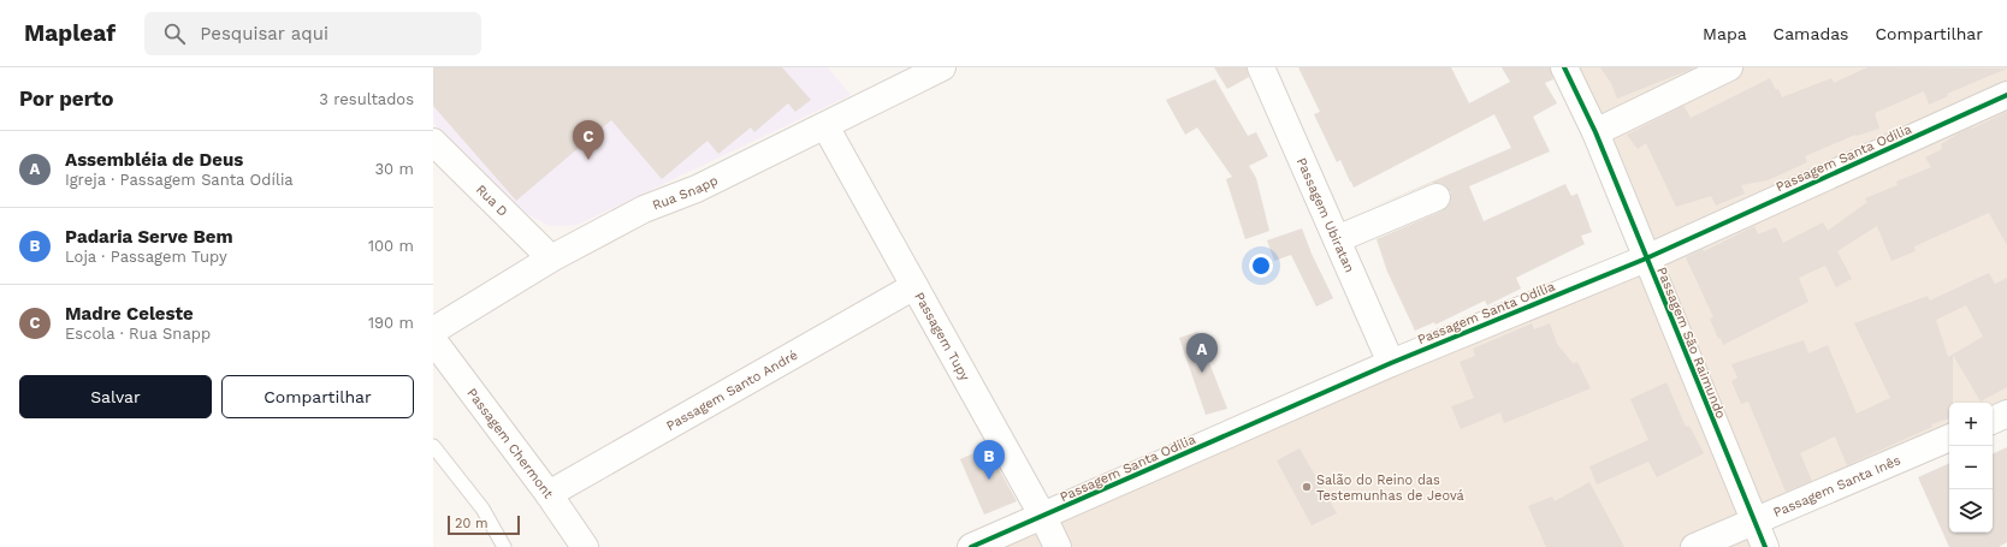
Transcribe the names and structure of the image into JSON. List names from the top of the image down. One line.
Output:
{"streets":{"street":["Passagem Santa Odília","Rua Snapp","Rua D","Passagem Ubiratan","Passagem Tupy","Passagem São Raimundo","Passagem Santo André","Passagem Chermont","Passagem Santa Inês"]},"crossings":[["Passagem Santa Odília","Passagem Ubiratan"],["Passagem Santa Odília","Passagem Tupy"],["Passagem Santa Odília","Passagem São Raimundo"],["Rua Snapp","Rua D"],["Rua Snapp","Passagem Tupy"],["Passagem Tupy","Passagem Santo André"],["Passagem São Raimundo","Passagem Santa Inês"],["Passagem Santo André","Passagem Chermont"]],"places":["Salão do Reino das Testemunhas de Jeová"],"scale_bar":"20 m","page":{"header":"Mapleaf","search":"Pesquisar aqui","nav":["Mapa","Camadas","Compartilhar"],"heading":["Por perto","3 resultados"],"pins":["C","A","B"],"list":[{"mark":"A","name":"Assembléia de Deus","note":"Igreja · Passagem Santa Odília","value":"30 m"},{"mark":"B","name":"Padaria Serve Bem","note":"Loja · Passagem Tupy","value":"100 m"},{"mark":"C","name":"Madre Celeste","note":"Escola · Rua Snapp","value":"190 m"}],"buttons":["Salvar","Compartilhar"],"map_buttons":["+","−"],"scale":"20 m"}}
